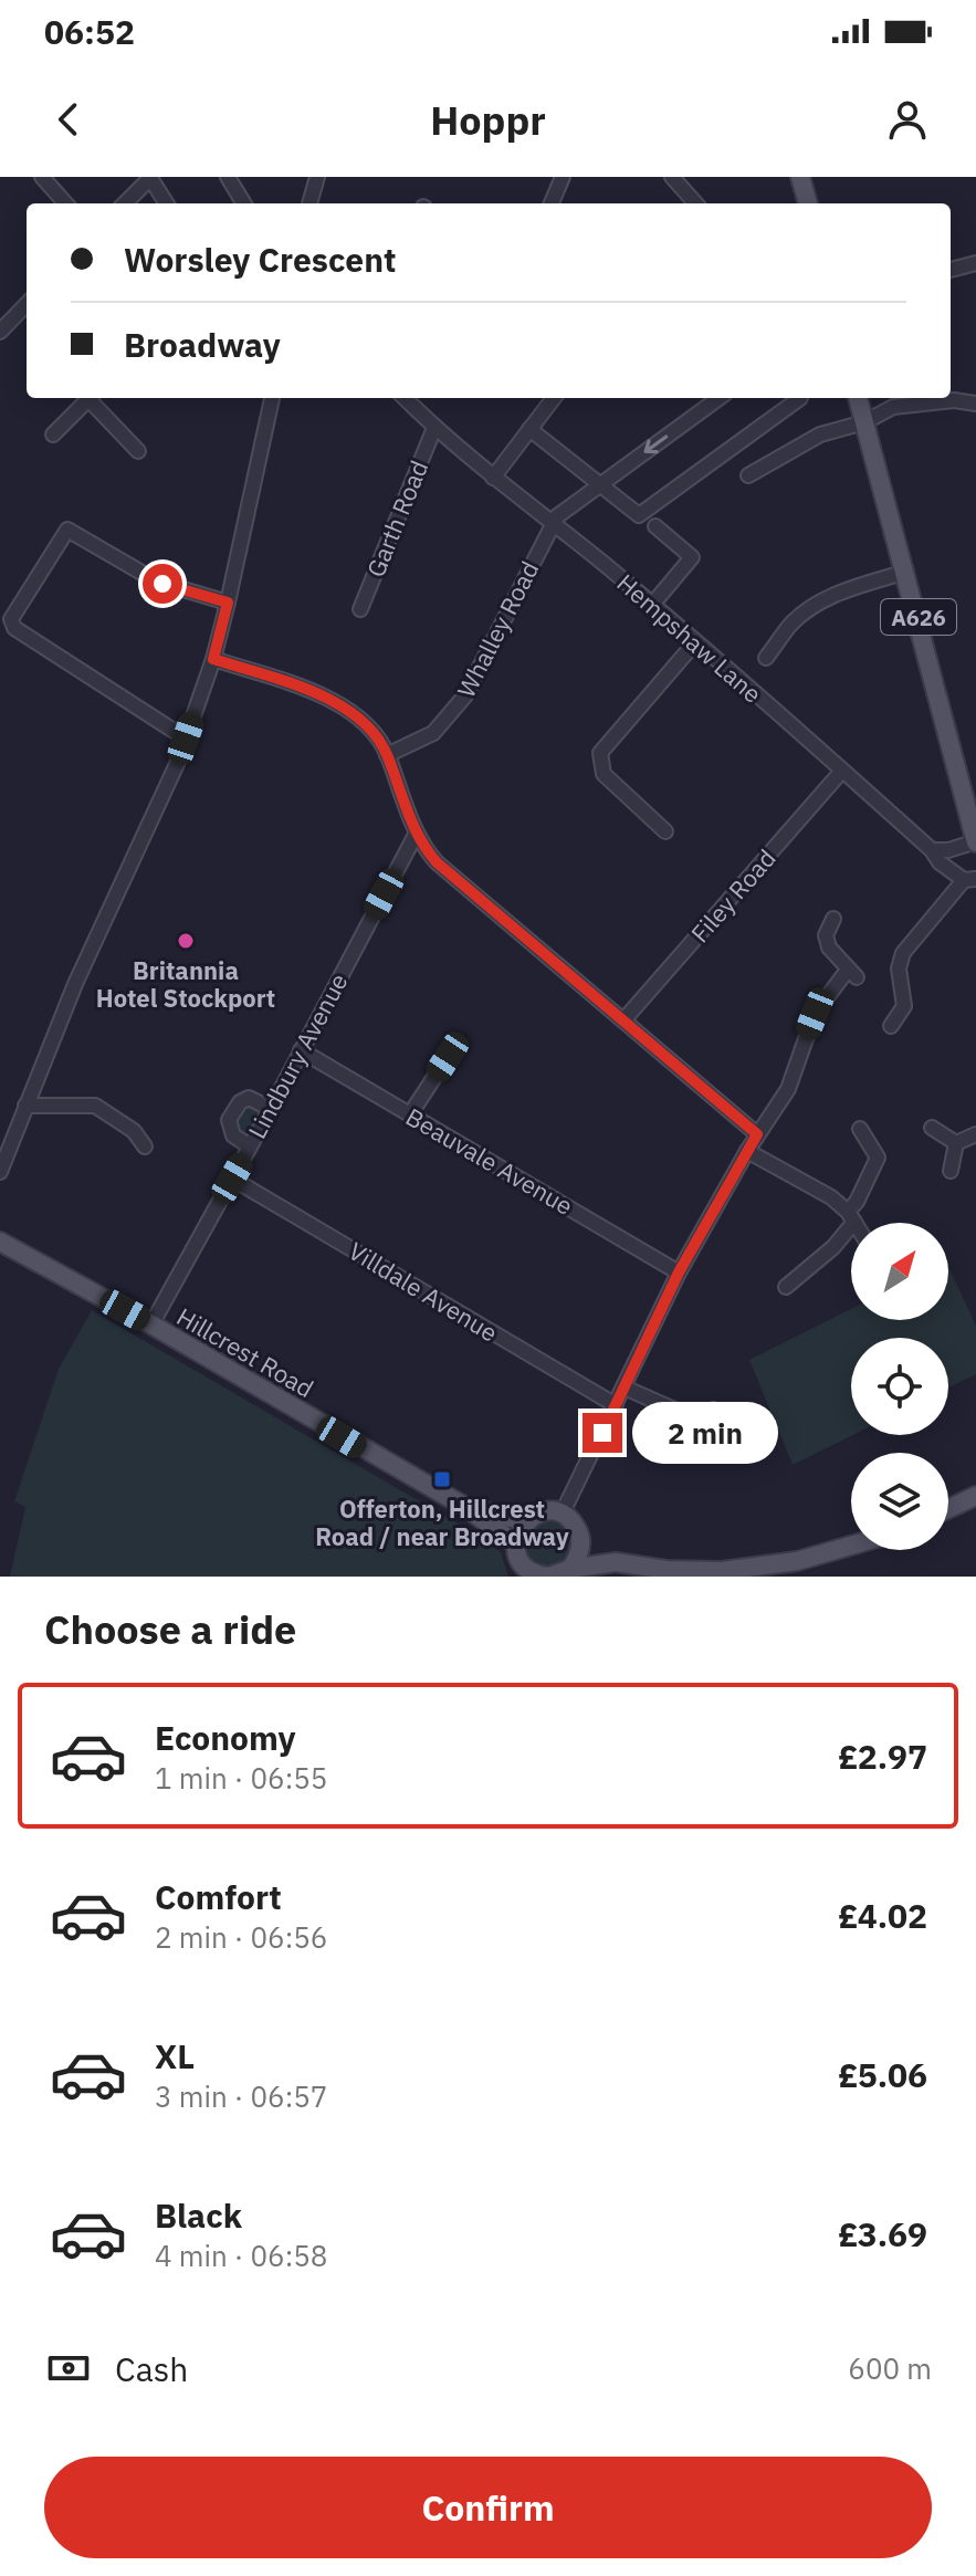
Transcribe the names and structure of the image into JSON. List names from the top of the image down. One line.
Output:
{"streets":{"main road":["A626","Hillcrest Road"],"street":["Garth Road","Whalley Road","Hempshaw Lane","Filey Road","Lindbury Avenue","Beauvale Avenue","Villdale Avenue"]},"crossings":[["Garth Road","Hempshaw Lane"],["Whalley Road","Hempshaw Lane"],["Hempshaw Lane","Filey Road"],["Lindbury Avenue","Beauvale Avenue"],["Lindbury Avenue","Villdale Avenue"],["Lindbury Avenue","Hillcrest Road"]],"places":{"other":["Britannia Hotel Stockport"],"transit":["Offerton, Hillcrest Road / near Broadway"]},"north":"top right","page":{"status":"06:52","header":"Hoppr","banner":["Worsley Crescent","Broadway"],"bubble":"2 min","heading":"Choose a ride","list":[{"name":"Economy","note":"1 min · 06:55","value":"£2.97"},{"name":"Comfort","note":"2 min · 06:56","value":"£4.02"},{"name":"XL","note":"3 min · 06:57","value":"£5.06"},{"name":"Black","note":"4 min · 06:58","value":"£3.69"}],"pay":["Cash","600 m"],"buttons":"Confirm"}}
